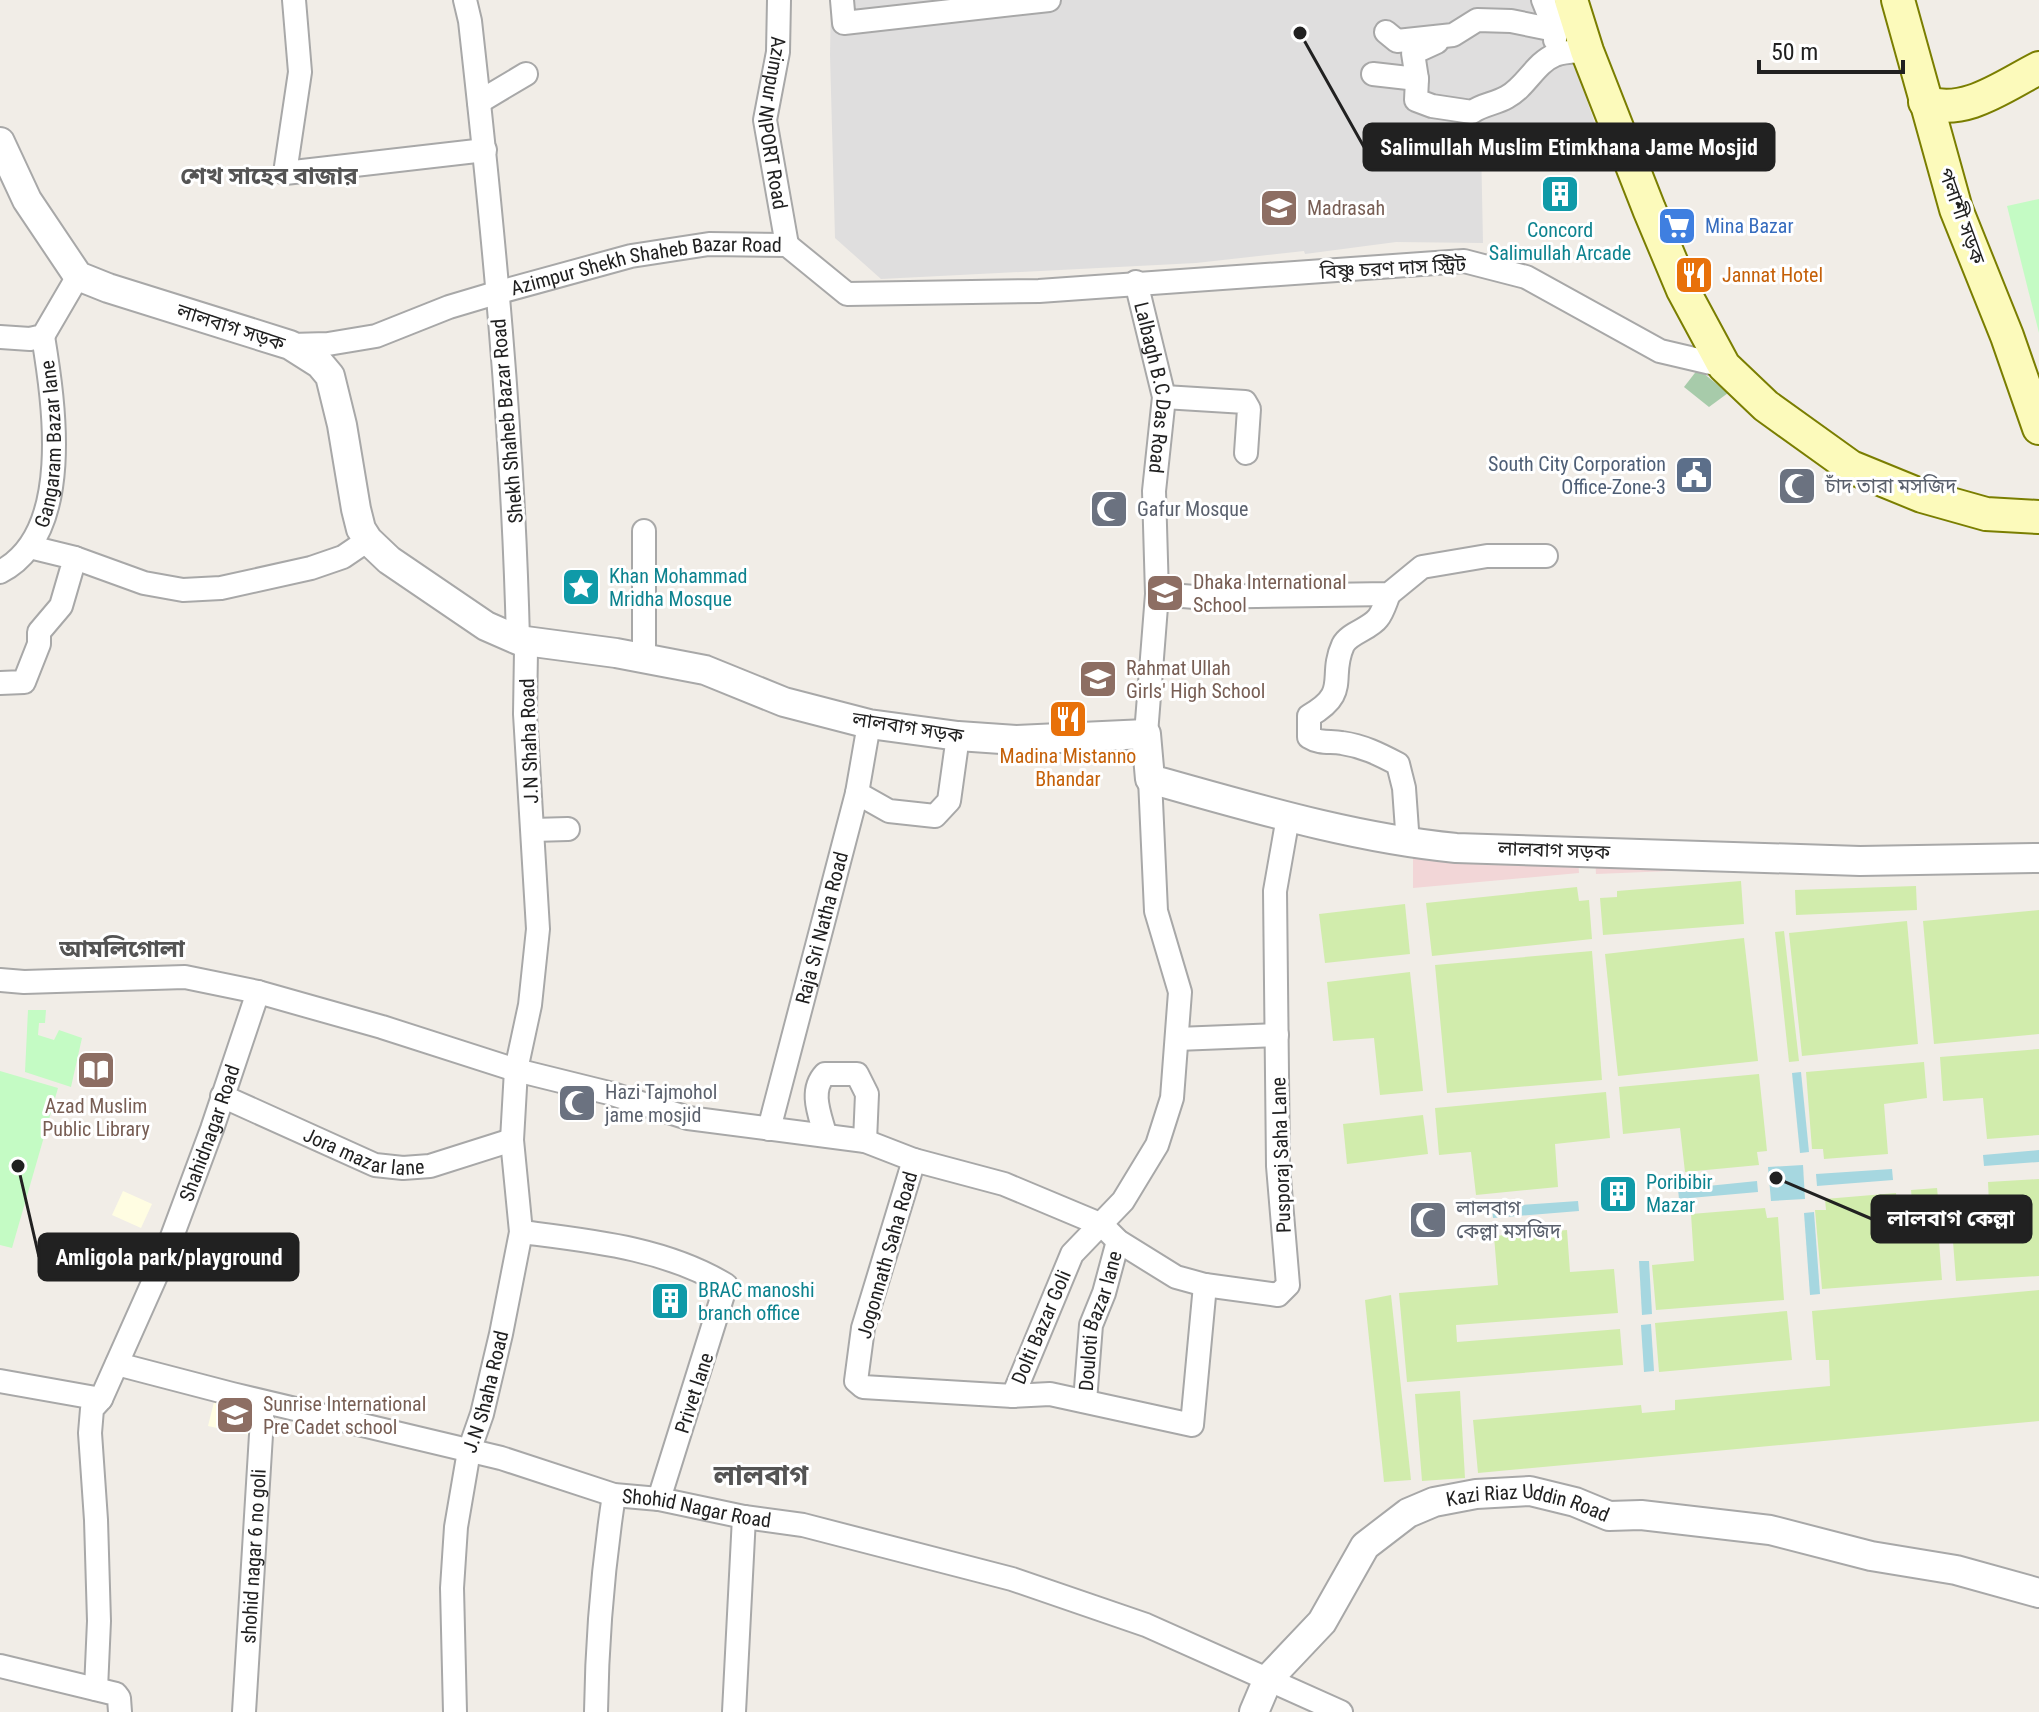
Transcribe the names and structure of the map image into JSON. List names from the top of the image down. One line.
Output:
{"streets":{"main road":["পলাশী সড়ক"],"street":["Azimpur NIPORT Road","বিষ্ণু চরণ দাস স্ট্রিট","Azimpur Shekh Shaheb Bazar Road","লালবাগ সড়ক","Lalbagh B.C Das Road","Shekh Shaheb Bazar Road","Gangaram Bazar lane","J.N Shaha Road","Raja Sri Natha Road","Shahidnagar Road","Jora mazar lane","Pusporaj Saha Lane","Jogonnath Saha Road","Douloti Bazar lane","Dolti Bazar Goli","Privet lane","Shohid Nagar Road","Kazi Riaz Uddin Road","shohid nagar 6 no goli"]},"crossings":[["Azimpur NIPORT Road","Azimpur Shekh Shaheb Bazar Road"],["বিষ্ণু চরণ দাস স্ট্রিট","Azimpur Shekh Shaheb Bazar Road"],["বিষ্ণু চরণ দাস স্ট্রিট","Lalbagh B.C Das Road"],["Azimpur Shekh Shaheb Bazar Road","লালবাগ সড়ক"],["Azimpur Shekh Shaheb Bazar Road","Lalbagh B.C Das Road"],["Azimpur Shekh Shaheb Bazar Road","Shekh Shaheb Bazar Road"],["লালবাগ সড়ক","Lalbagh B.C Das Road"],["লালবাগ সড়ক","Shekh Shaheb Bazar Road"],["লালবাগ সড়ক","Gangaram Bazar lane"],["লালবাগ সড়ক","J.N Shaha Road"],["লালবাগ সড়ক","Raja Sri Natha Road"],["লালবাগ সড়ক","Pusporaj Saha Lane"],["লালবাগ সড়ক","Dolti Bazar Goli"],["Shekh Shaheb Bazar Road","J.N Shaha Road"],["J.N Shaha Road","Jora mazar lane"],["J.N Shaha Road","Privet lane"],["J.N Shaha Road","Shohid Nagar Road"],["Shahidnagar Road","Jora mazar lane"],["Shahidnagar Road","Shohid Nagar Road"],["Pusporaj Saha Lane","Douloti Bazar lane"],["Pusporaj Saha Lane","Dolti Bazar Goli"],["Jogonnath Saha Road","Dolti Bazar Goli"],["Douloti Bazar lane","Dolti Bazar Goli"],["Privet lane","Shohid Nagar Road"],["Shohid Nagar Road","Kazi Riaz Uddin Road"],["Shohid Nagar Road","shohid nagar 6 no goli"]],"districts":["শেখ সাহেব বাজার","আমলিগোলা","লালবাগ"],"places":{"other":["Salimullah Muslim Etimkhana Jame Mosjid","Amligola park/playground","লালবাগ কেল্লা"],"building":["Concord Salimullah Arcade","Poribibir Mazar","BRAC manoshi branch office"],"school or university":["Madrasah","Dhaka International School","Rahmat Ullah Girls' High School","Sunrise International Pre Cadet school"],"supermarket":["Mina Bazar"],"restaurant":["Jannat Hotel","Madina Mistanno Bhandar"],"public building":["South City Corporation Office-Zone-3"],"mosque":["চাঁদ তারা মসজিদ","Gafur Mosque","Hazi Tajmohol jame mosjid","লালবাগ কেল্লা মসজিদ"],"place":["Khan Mohammad Mridha Mosque"],"library":["Azad Muslim Public Library"]},"scale_bar":"50 m"}
